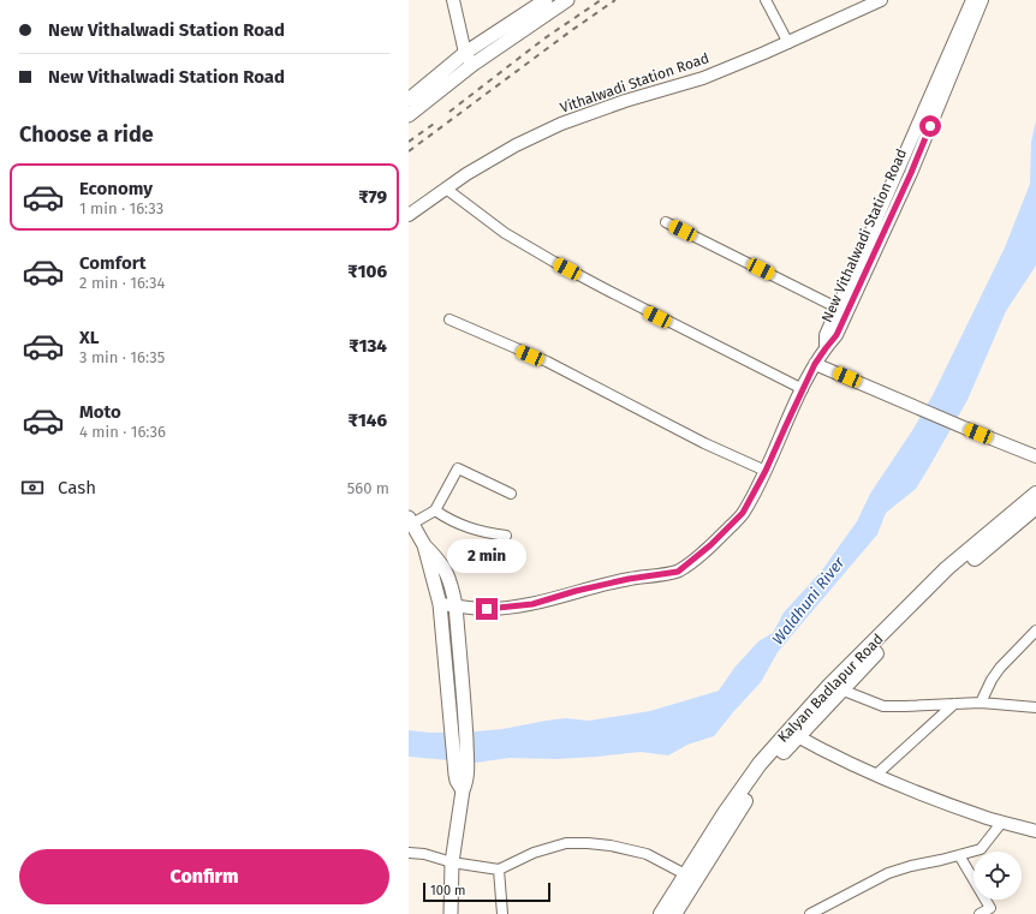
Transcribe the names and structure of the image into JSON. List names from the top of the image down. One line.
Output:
{"streets":{"main road":["Kalyan Badlapur Road"],"street":["Vithalwadi Station Road","New Vithalwadi Station Road"]},"water":["Waldhuni River"],"scale_bar":"100 m","page":{"banner":["New Vithalwadi Station Road","New Vithalwadi Station Road"],"heading":"Choose a ride","list":[{"name":"Economy","note":"1 min · 16:33","value":"₹79"},{"name":"Comfort","note":"2 min · 16:34","value":"₹106"},{"name":"XL","note":"3 min · 16:35","value":"₹134"},{"name":"Moto","note":"4 min · 16:36","value":"₹146"}],"pay":["Cash","560 m"],"bubble":"2 min","buttons":"Confirm","scale":"100 m"}}
